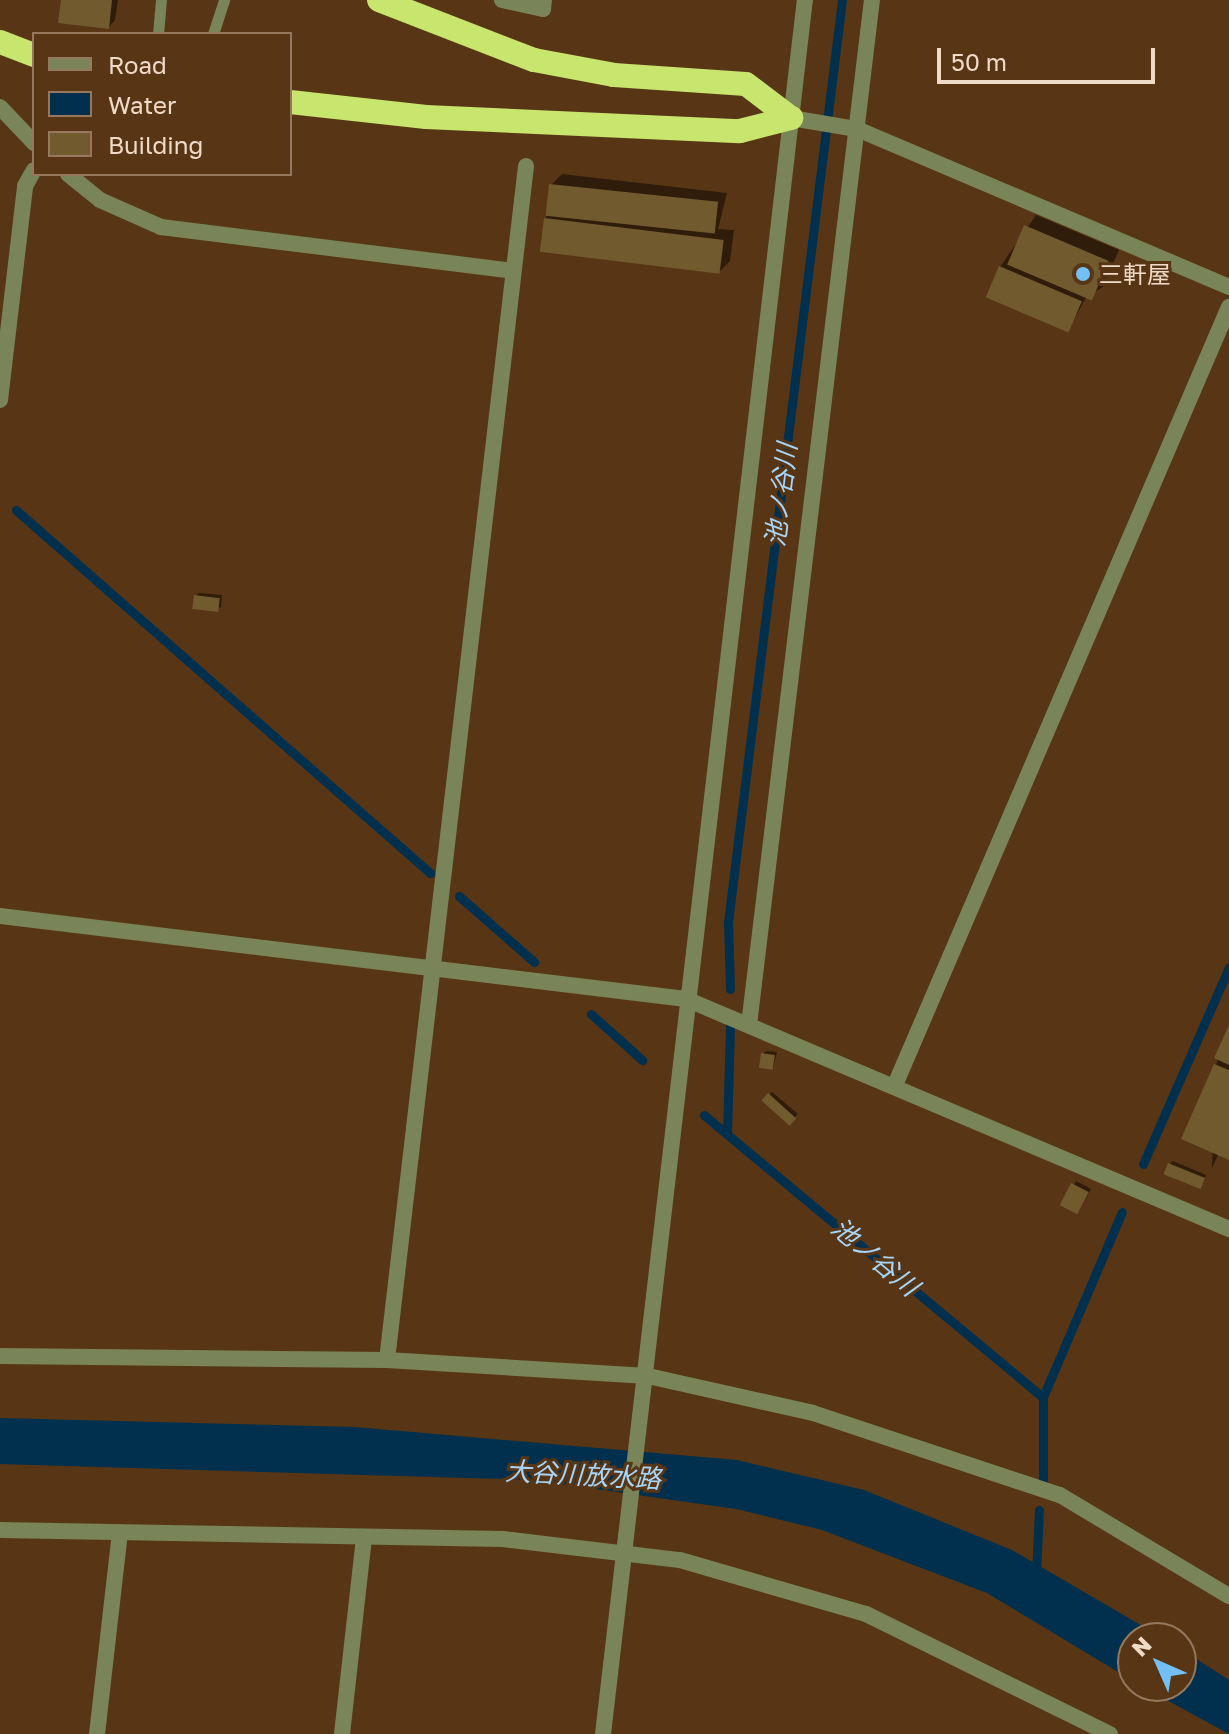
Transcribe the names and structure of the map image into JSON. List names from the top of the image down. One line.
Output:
{"water":["池ノ谷川","大谷川放水路"],"places":["三軒屋"],"legend":["Road","Water","Building"],"scale_bar":"50 m","north":"top left"}
